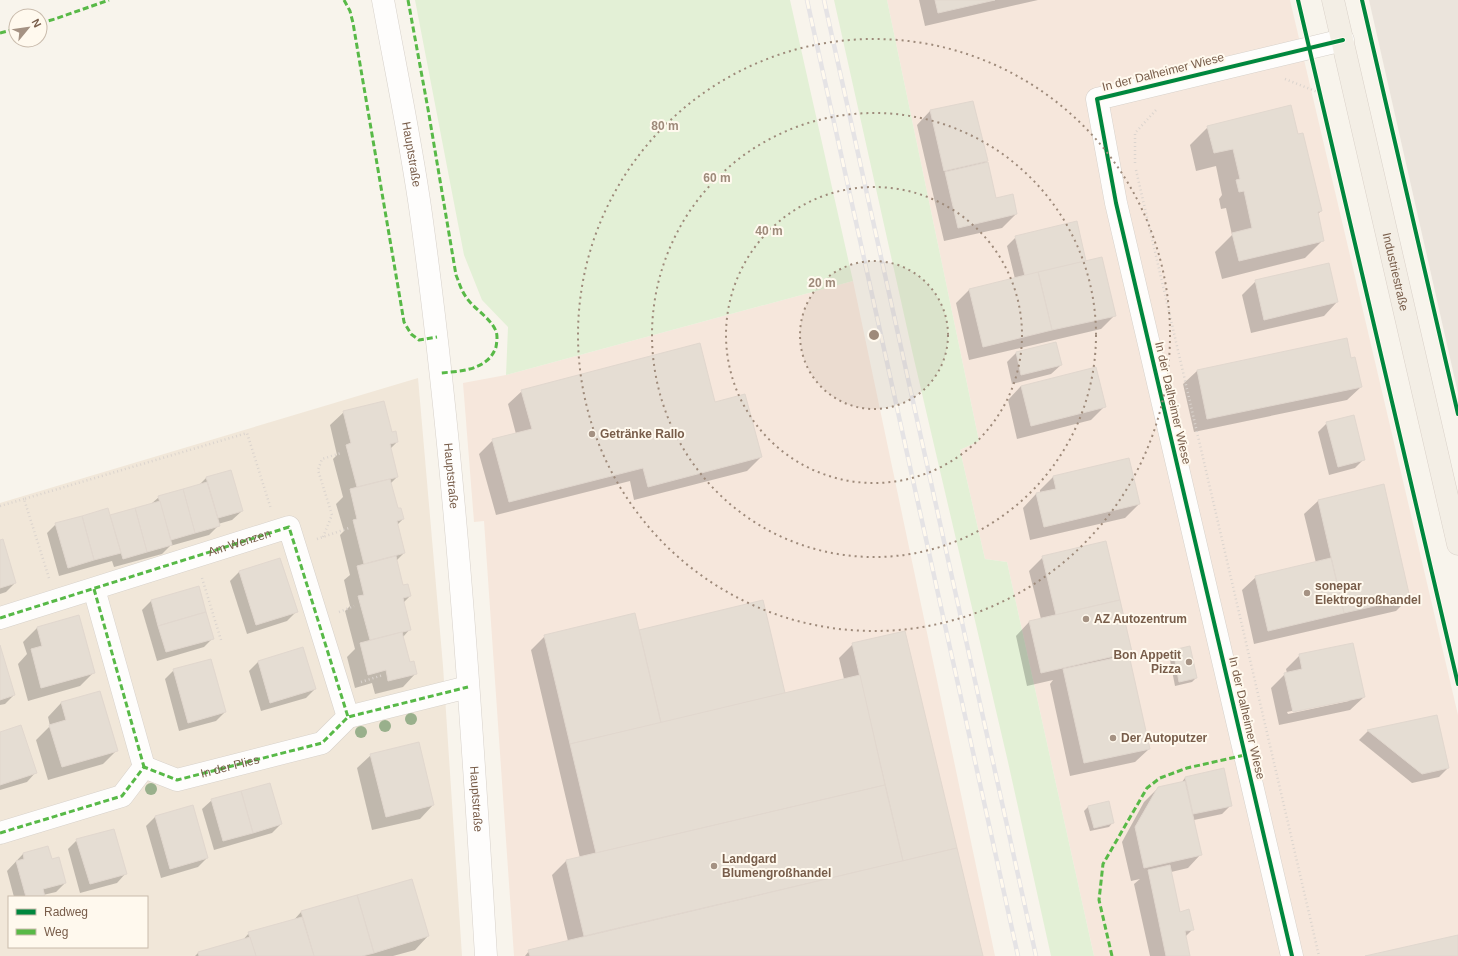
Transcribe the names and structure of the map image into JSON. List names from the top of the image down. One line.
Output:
{"streets":{"main road":["Industriestraße"],"street":["In der Dalheimer Wiese","Hauptstraße","Am Wenzen","In der Plies"]},"crossings":[["In der Dalheimer Wiese","Industriestraße"],["Am Wenzen","In der Plies"]],"places":["Getränke Rallo","sonepar Elektrogroßhandel","AZ Autozentrum","Bon Appetit Pizza","Der Autoputzer","Landgard Blumengroßhandel"],"legend":["Radweg","Weg"],"north":"top right","rings":["80 m","60 m","40 m","20 m"]}
